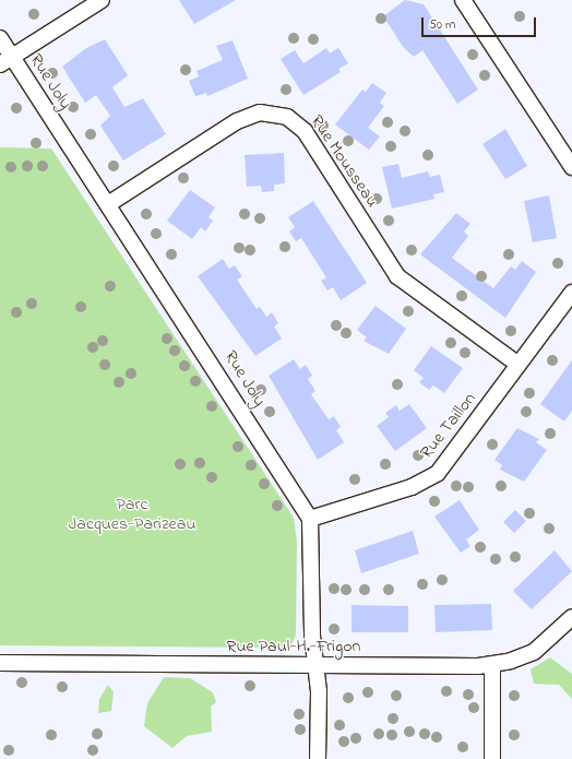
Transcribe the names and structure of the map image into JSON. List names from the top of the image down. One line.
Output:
{"streets":{"street":["Rue Joly","Rue Mousseau","Rue Taillon","Rue Paul-H.-Frigon"]},"crossings":[["Rue Joly","Rue Mousseau"],["Rue Joly","Rue Taillon"],["Rue Mousseau","Rue Taillon"]],"parks":["Parc Jacques-Parizeau"],"scale_bar":"50 m"}
